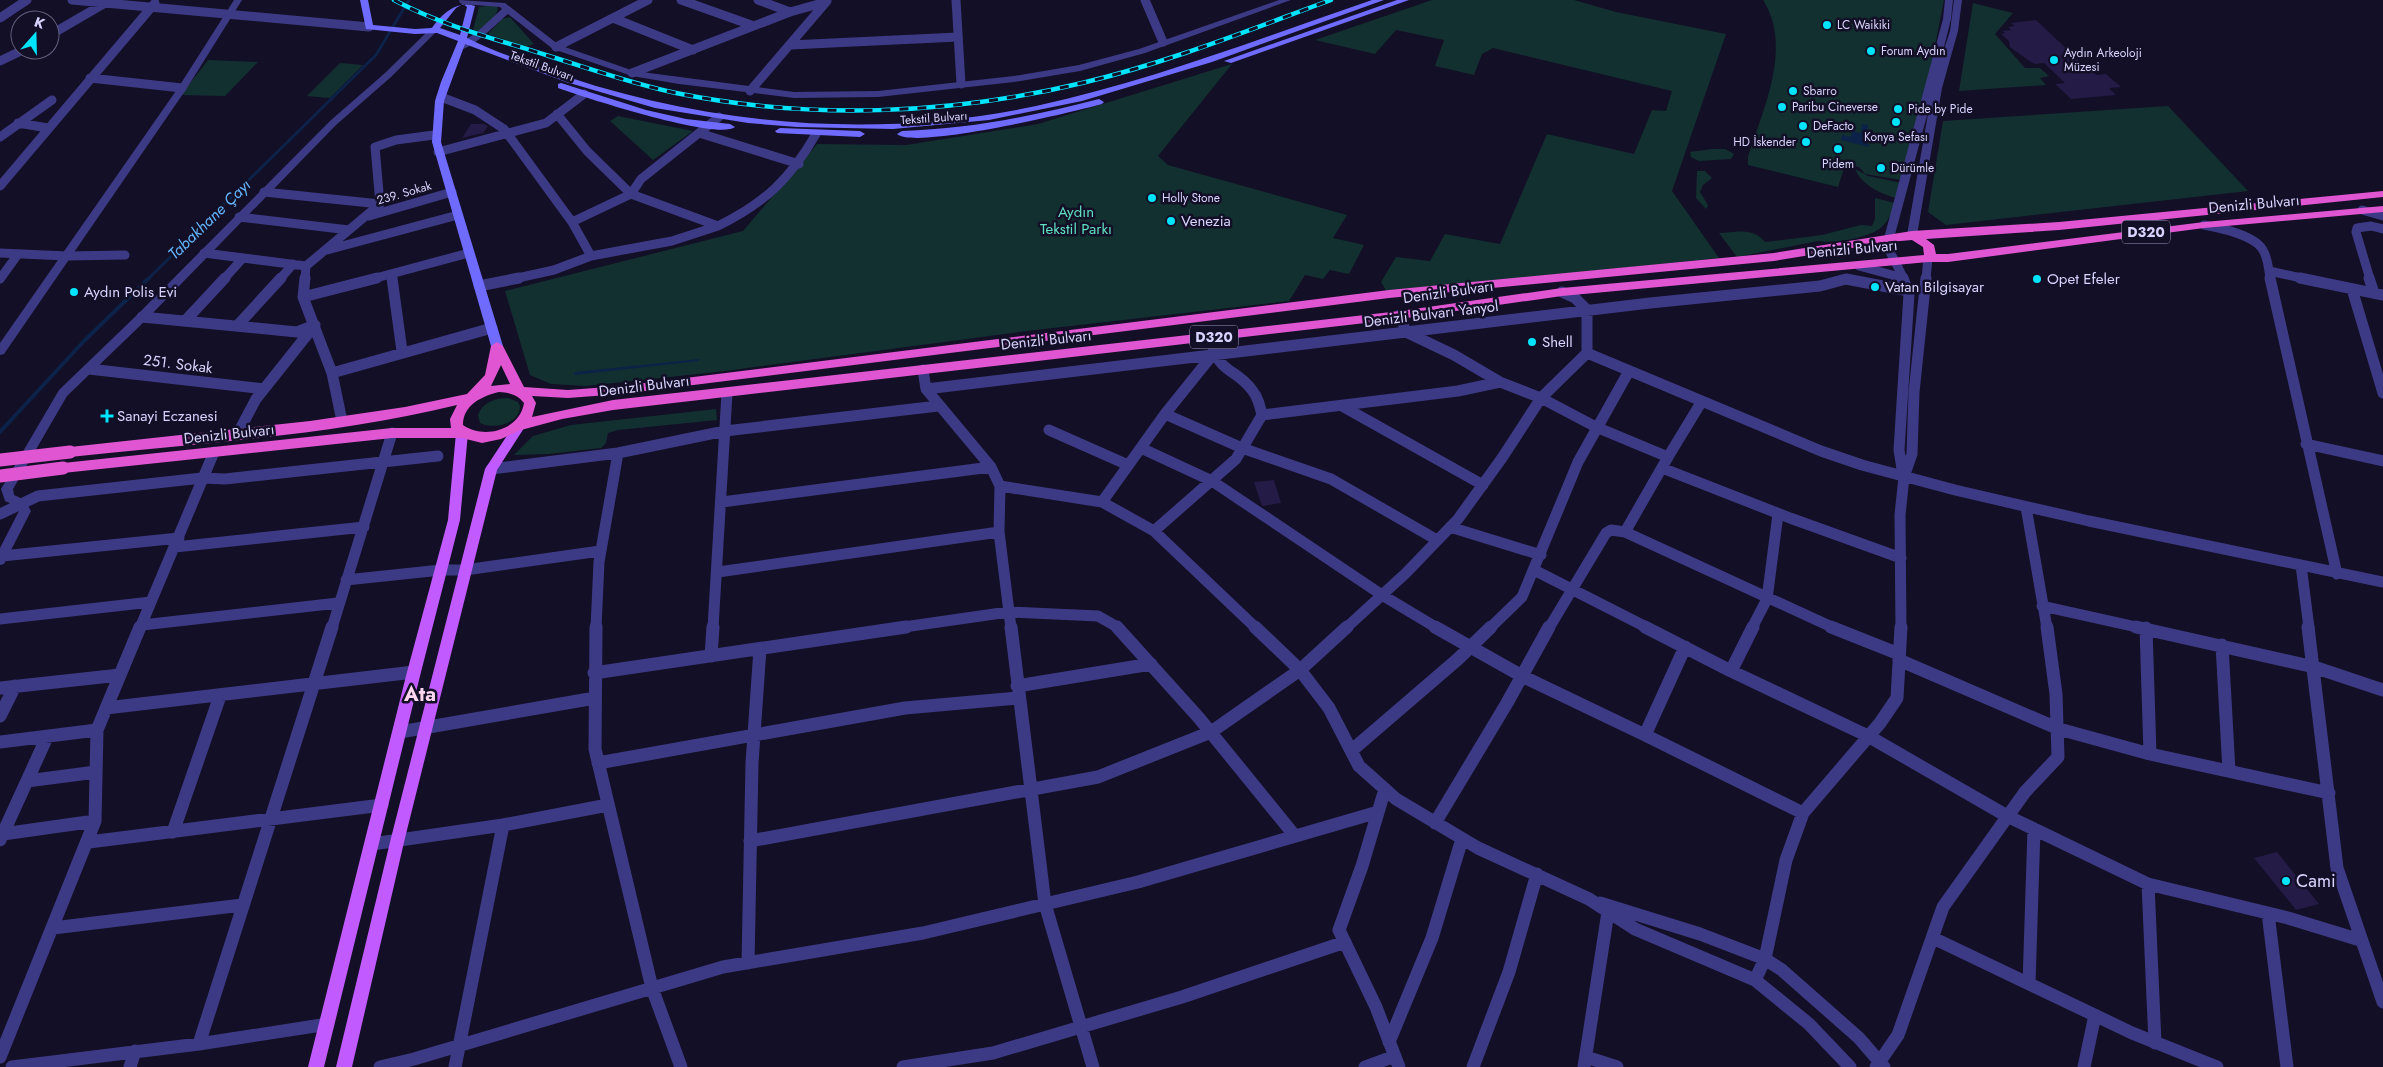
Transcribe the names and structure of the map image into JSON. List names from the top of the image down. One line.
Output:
{"streets":{"highway":["Denizli Bulvarı","D320"],"main road":["Tekstil Bulvarı"],"street":["239. Sokak","Denizli Bulvarı Yanyol","251. Sokak"]},"districts":["Ata"],"water":["Tabakhane Çayı"],"parks":["Aydın Tekstil Parkı"],"places":{"other":["LC Waikiki","Forum Aydın","Aydın Arkeoloji Müzesi","Sbarro","Paribu Cineverse","Pide by Pide","Konya Sefası","DeFacto","HD İskender","Pidem","Dürümle","Holly Stone","Venezia","Opet Efeler","Vatan Bilgisayar","Aydın Polis Evi","Shell","Cami"],"health":["Sanayi Eczanesi"]},"north":"top"}
